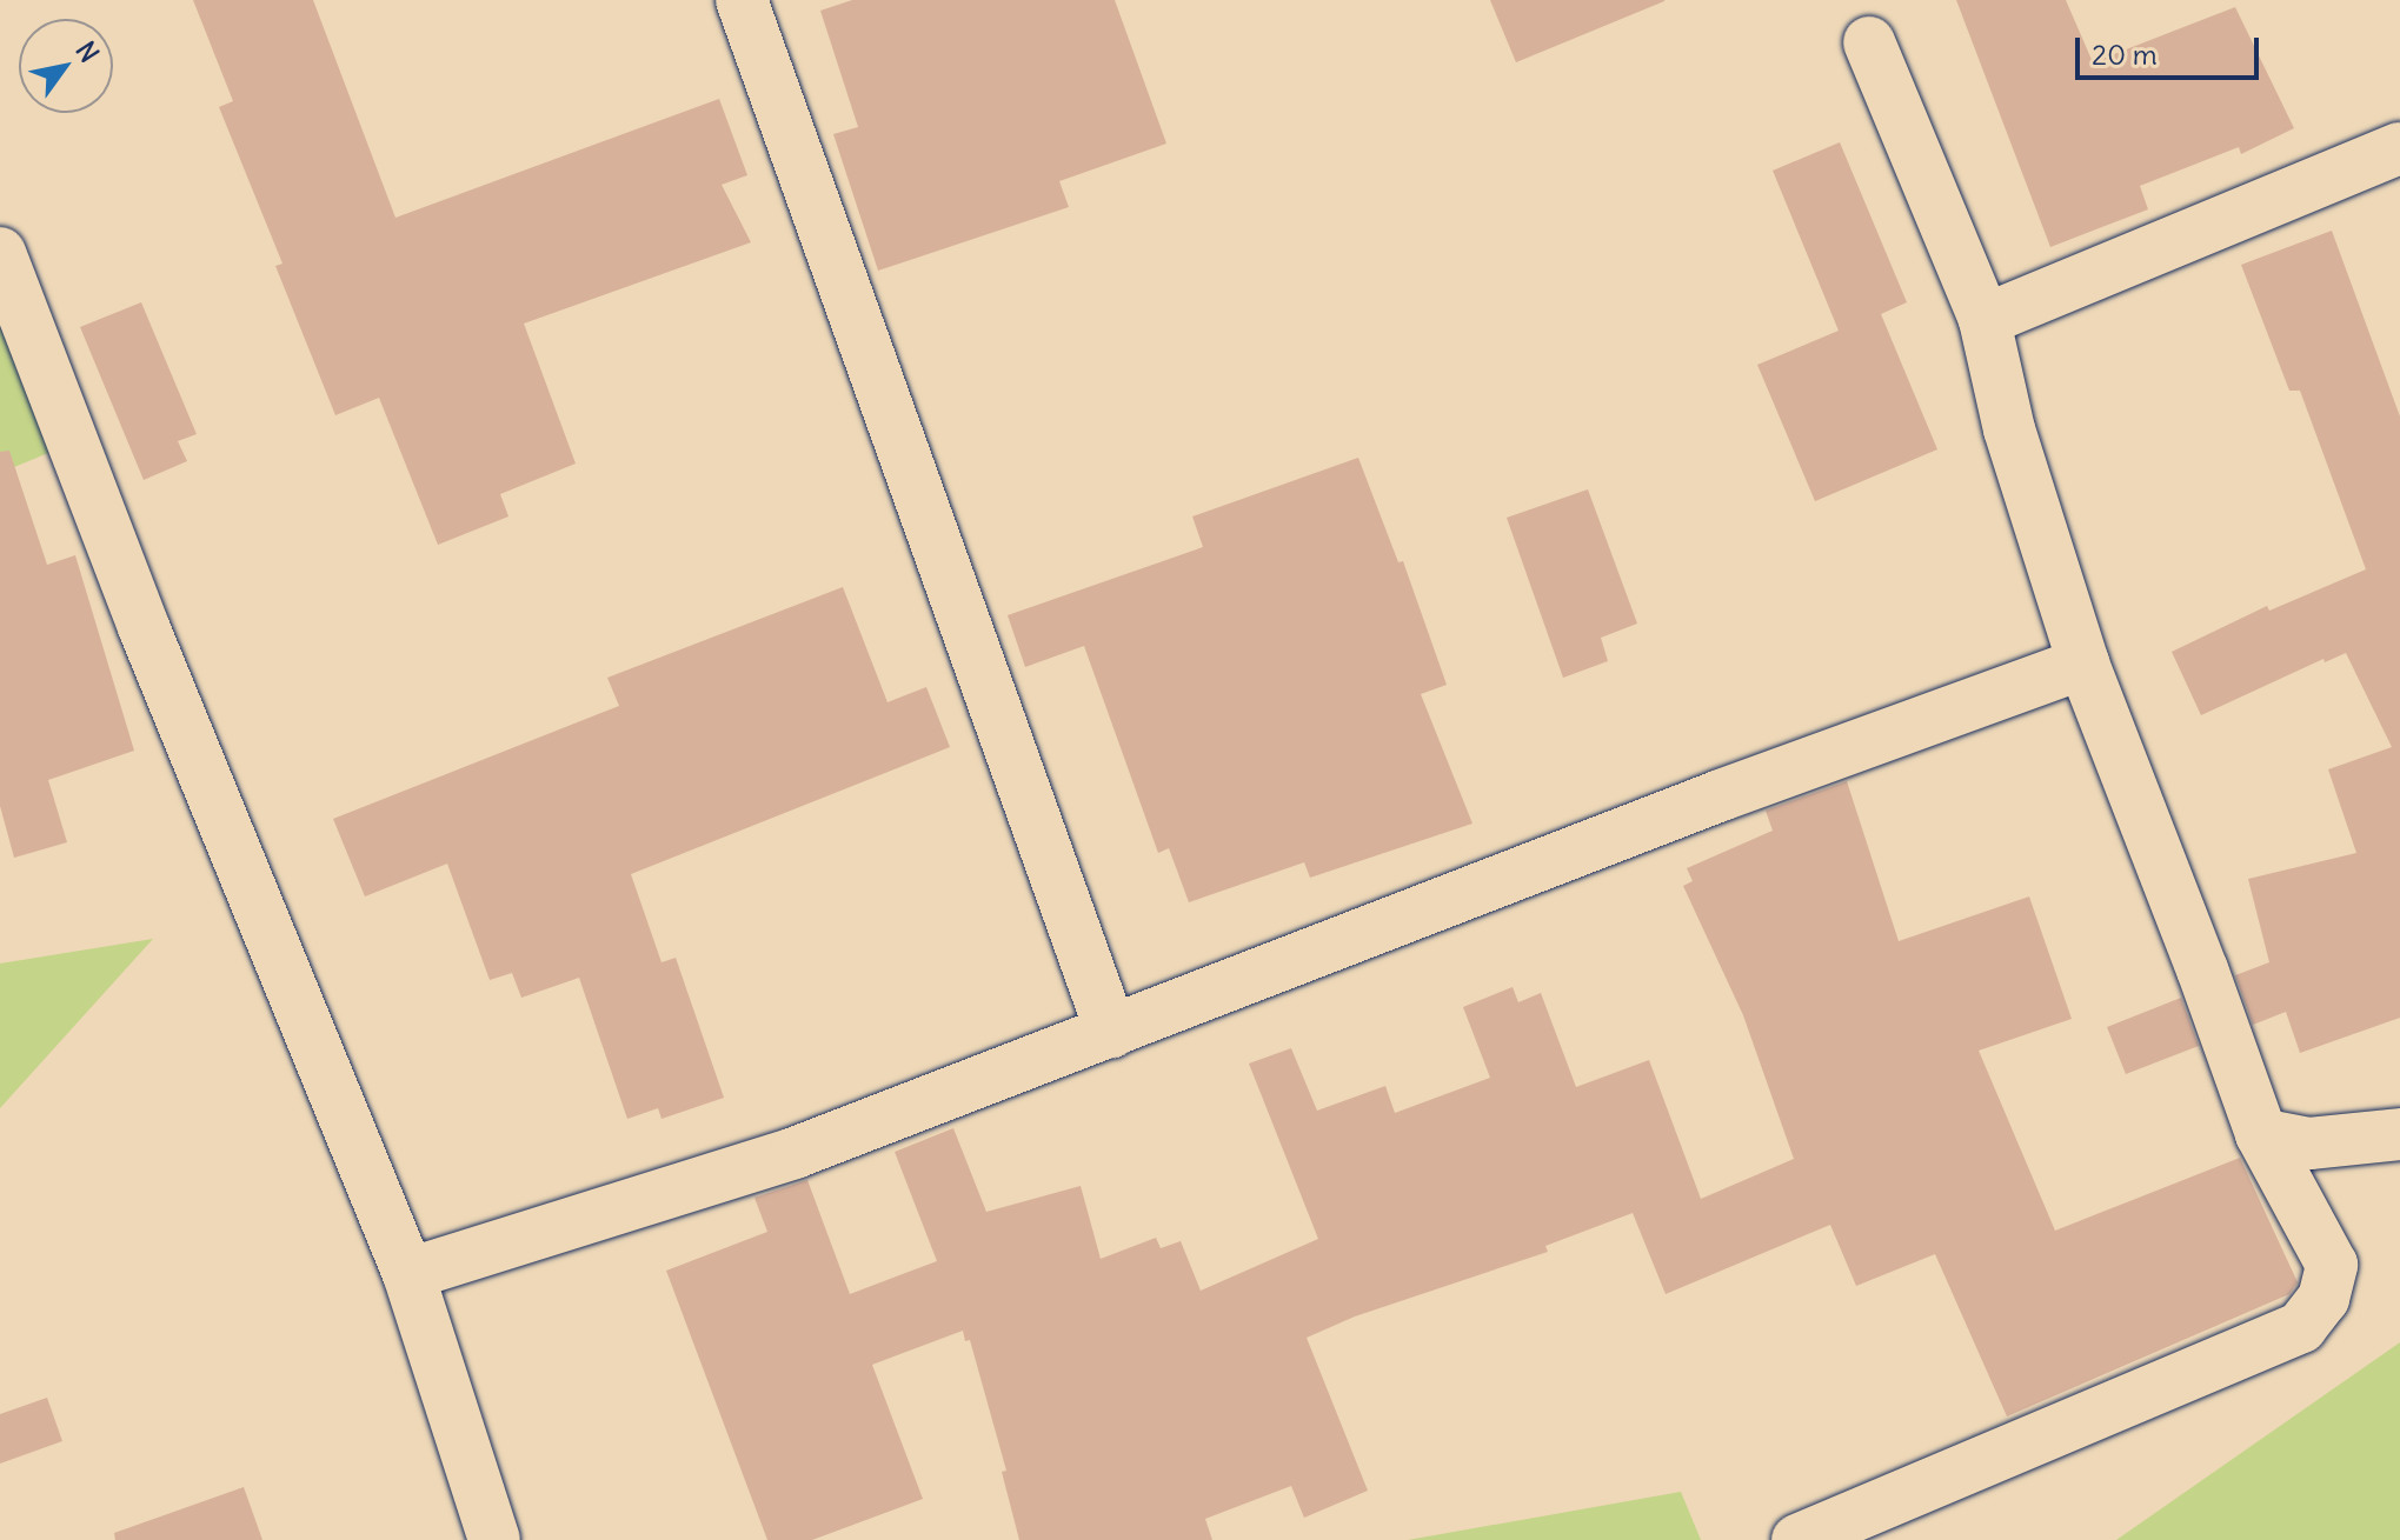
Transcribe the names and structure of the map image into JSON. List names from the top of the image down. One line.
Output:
{"scale_bar":"20 m","north":"top right"}
